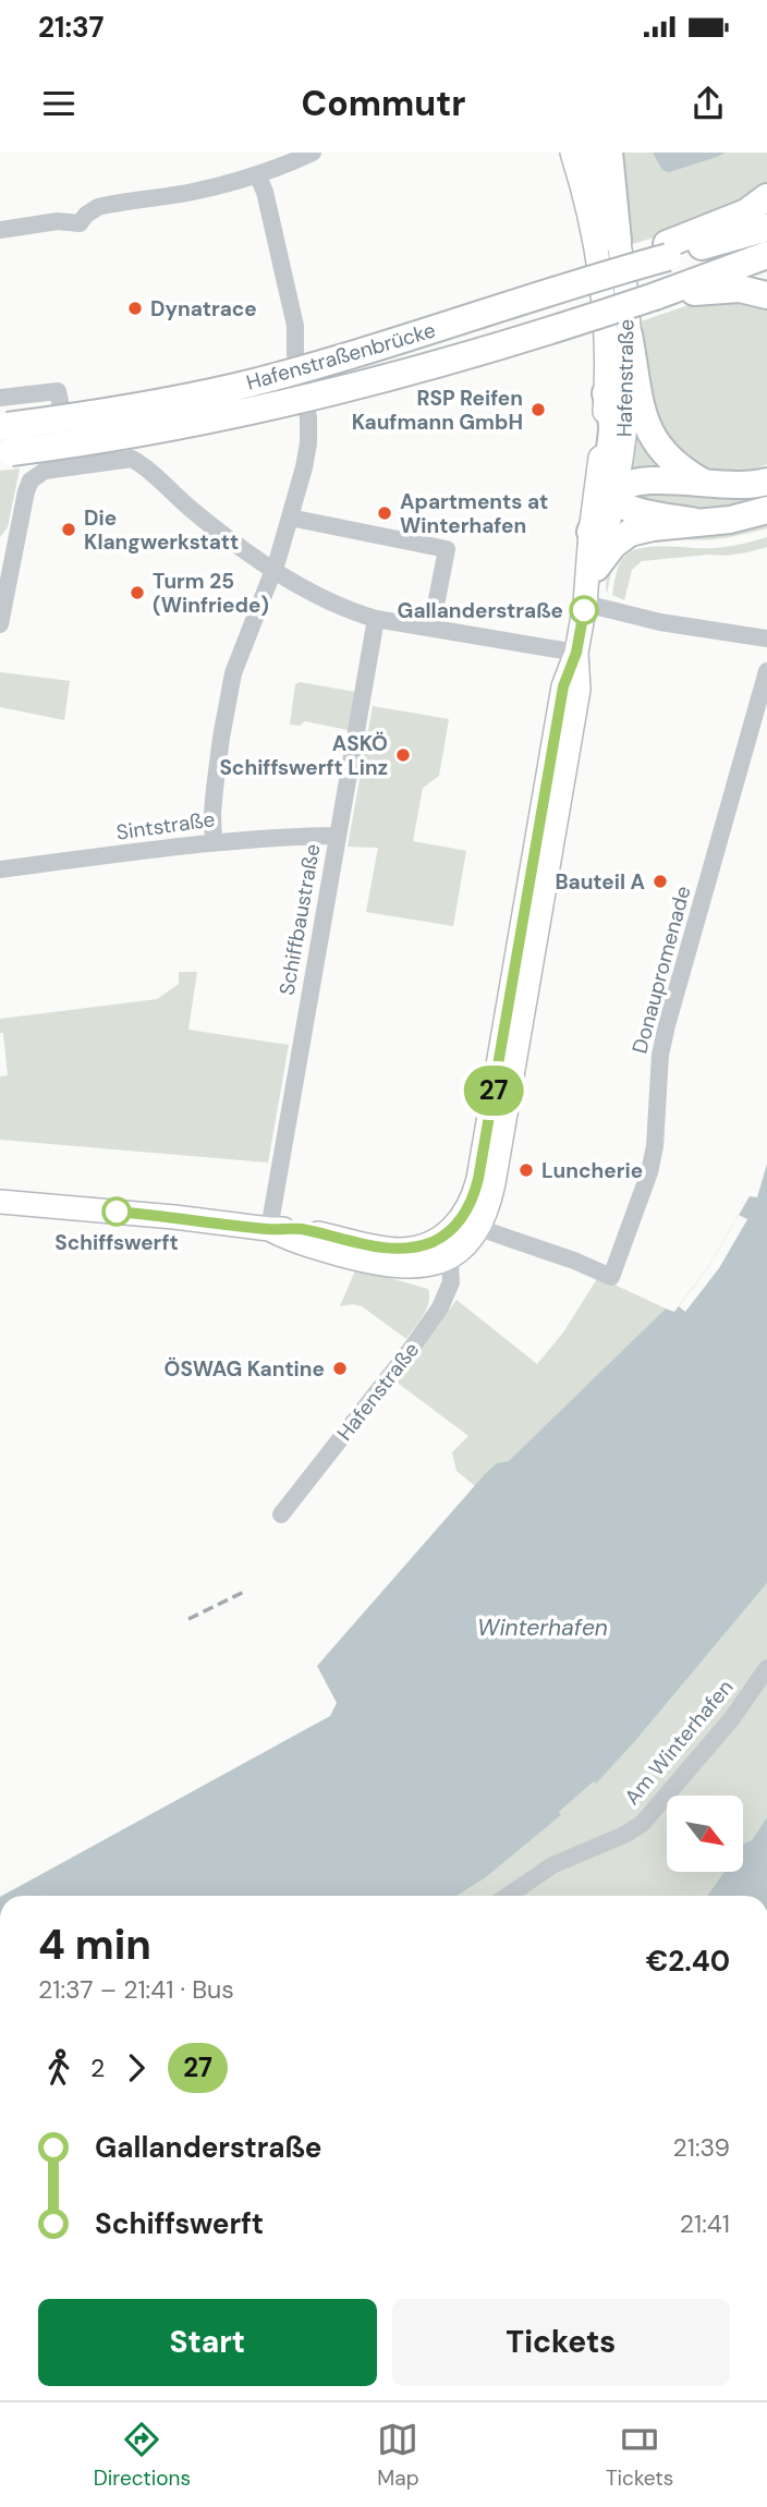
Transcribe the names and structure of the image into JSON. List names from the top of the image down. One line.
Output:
{"streets":{"highway":["Hafenstraßenbrücke"],"main road":["Hafenstraße"],"street":["Sintstraße","Schiffbaustraße","Donaupromenade","Am Winterhafen"]},"crossings":[["Hafenstraße","Donaupromenade"],["Sintstraße","Schiffbaustraße"]],"water":["Winterhafen"],"places":["Dynatrace","RSP Reifen Kaufmann GmbH","Apartments at Winterhafen","Die Klangwerkstatt","Turm 25 (Winfriede)","Gallanderstraße","ASKÖ Schiffswerft Linz","Bauteil A","Luncherie","Schiffswerft","ÖSWAG Kantine"],"lines":["bus line 27"],"north":"bottom right","page":{"status":"21:37","header":"Commutr","on_map":"27","heading":["4 min","21:37 – 21:41 · Bus","€2.40"],"legs":["2","27"],"list":[{"name":"Gallanderstraße","value":"21:39"},{"name":"Schiffswerft","value":"21:41"}],"buttons":["Start","Tickets"],"tabs":["Directions","Map","Tickets"]}}
